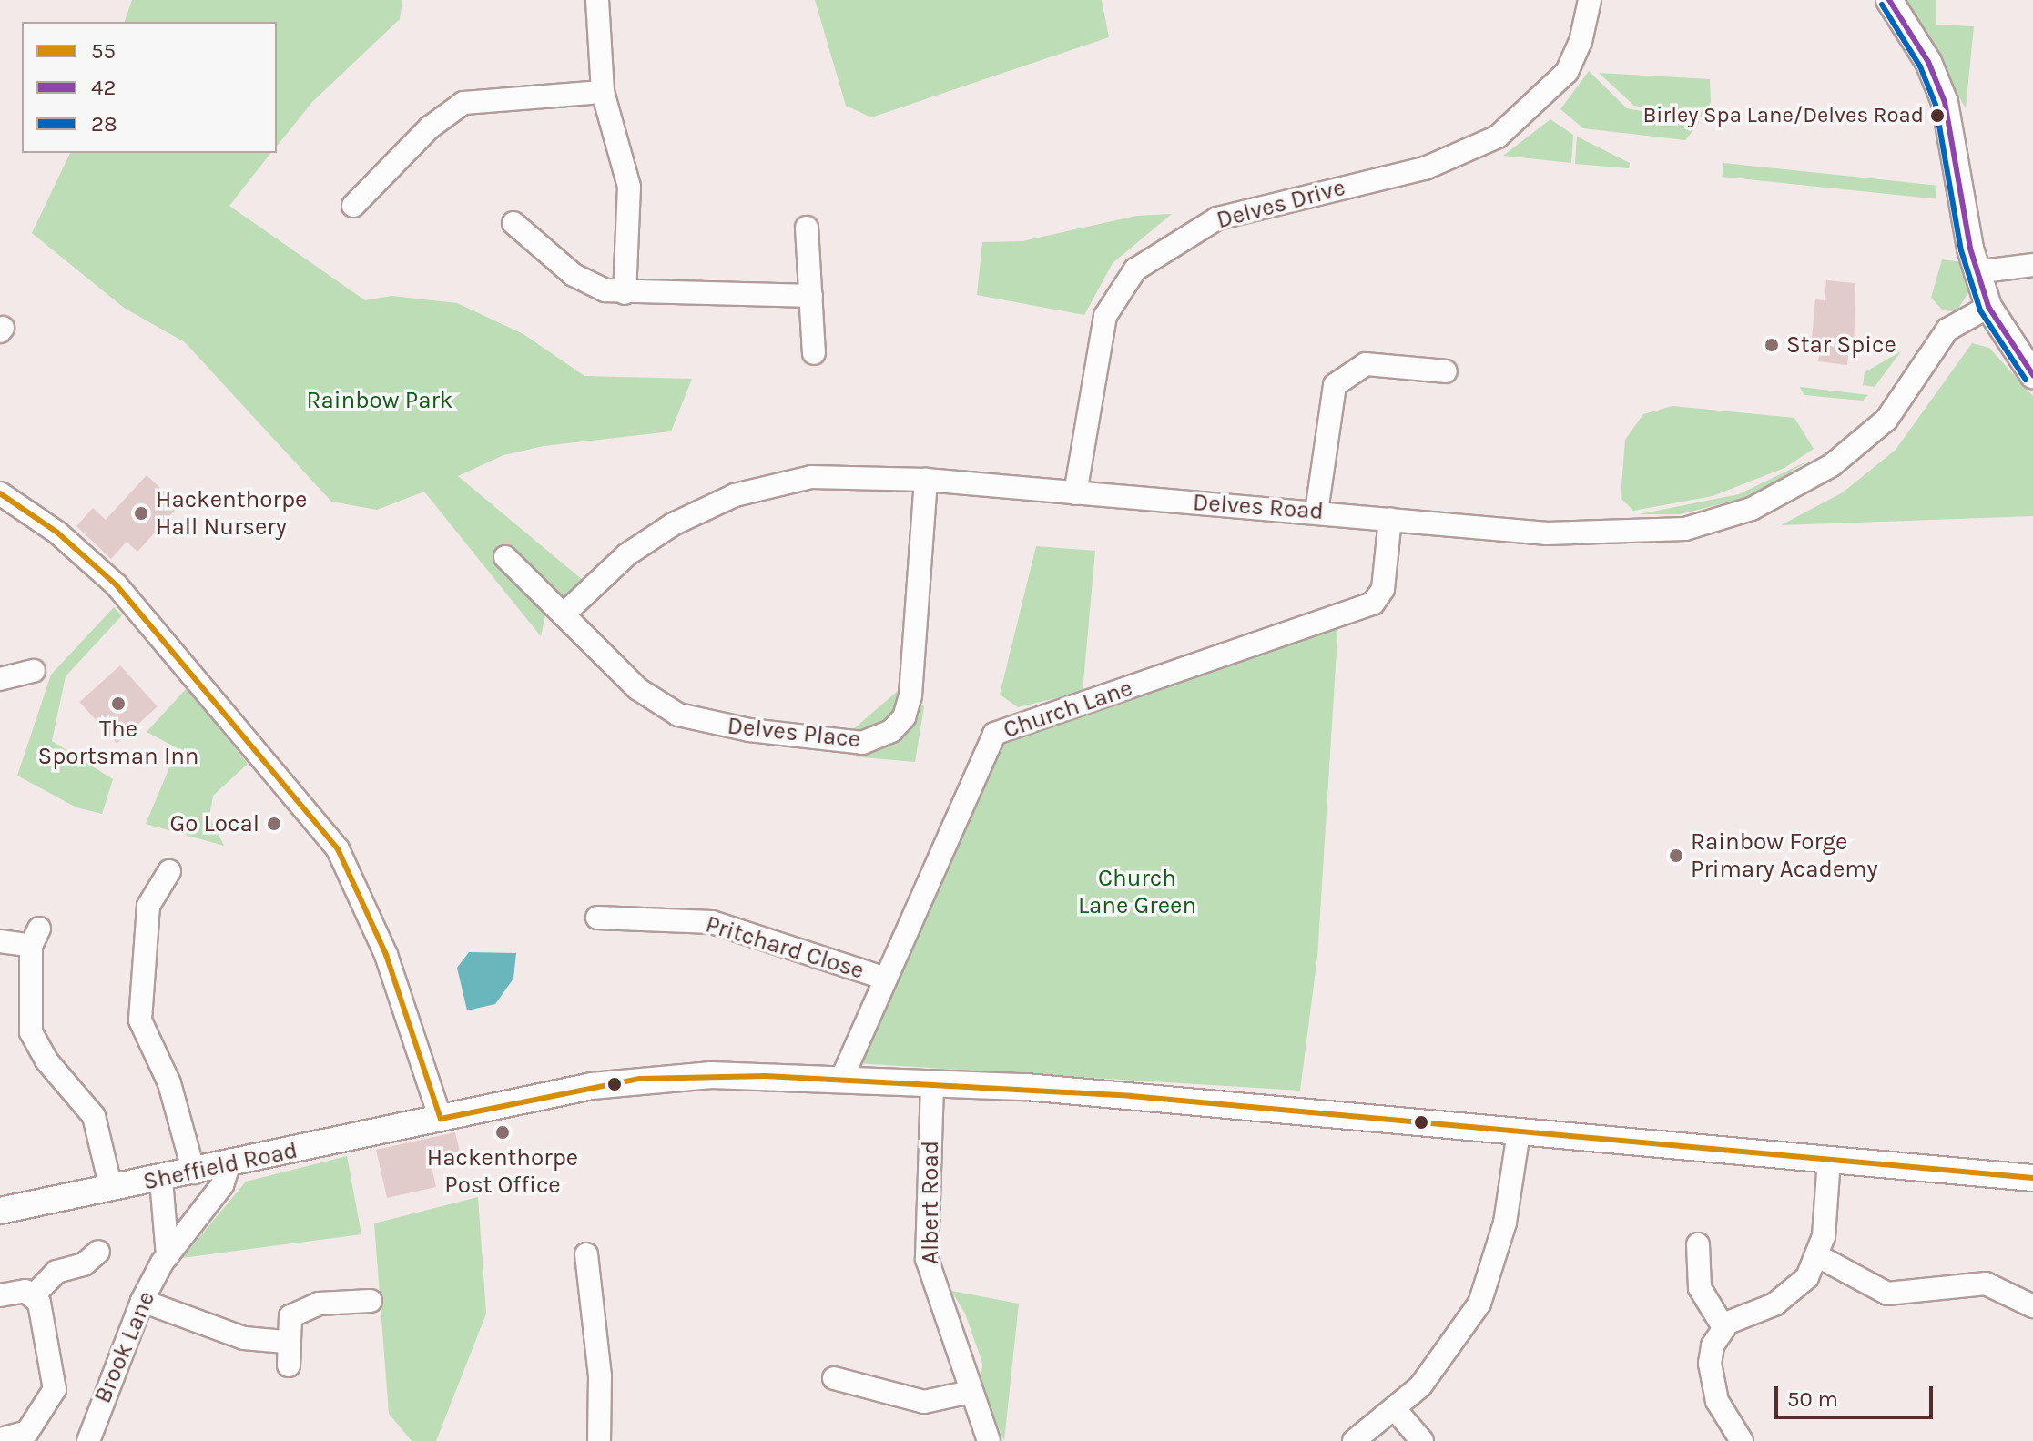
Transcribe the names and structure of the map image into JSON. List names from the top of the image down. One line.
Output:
{"streets":{"street":["Delves Drive","Delves Road","Church Lane","Delves Place","Pritchard Close","Sheffield Road","Albert Road","Brook Lane"]},"crossings":[["Delves Drive","Delves Road"],["Delves Road","Church Lane"],["Delves Road","Delves Place"],["Church Lane","Pritchard Close"],["Church Lane","Sheffield Road"],["Sheffield Road","Albert Road"],["Sheffield Road","Brook Lane"]],"parks":["Rainbow Park","Church Lane Green"],"places":["Birley Spa Lane/Delves Road","Star Spice","Hackenthorpe Hall Nursery","The Sportsman Inn","Go Local","Rainbow Forge Primary Academy","Hackenthorpe Post Office"],"lines":["transit line 42","transit line 28","transit line 55"],"legend":["55","42","28"],"scale_bar":"50 m"}
